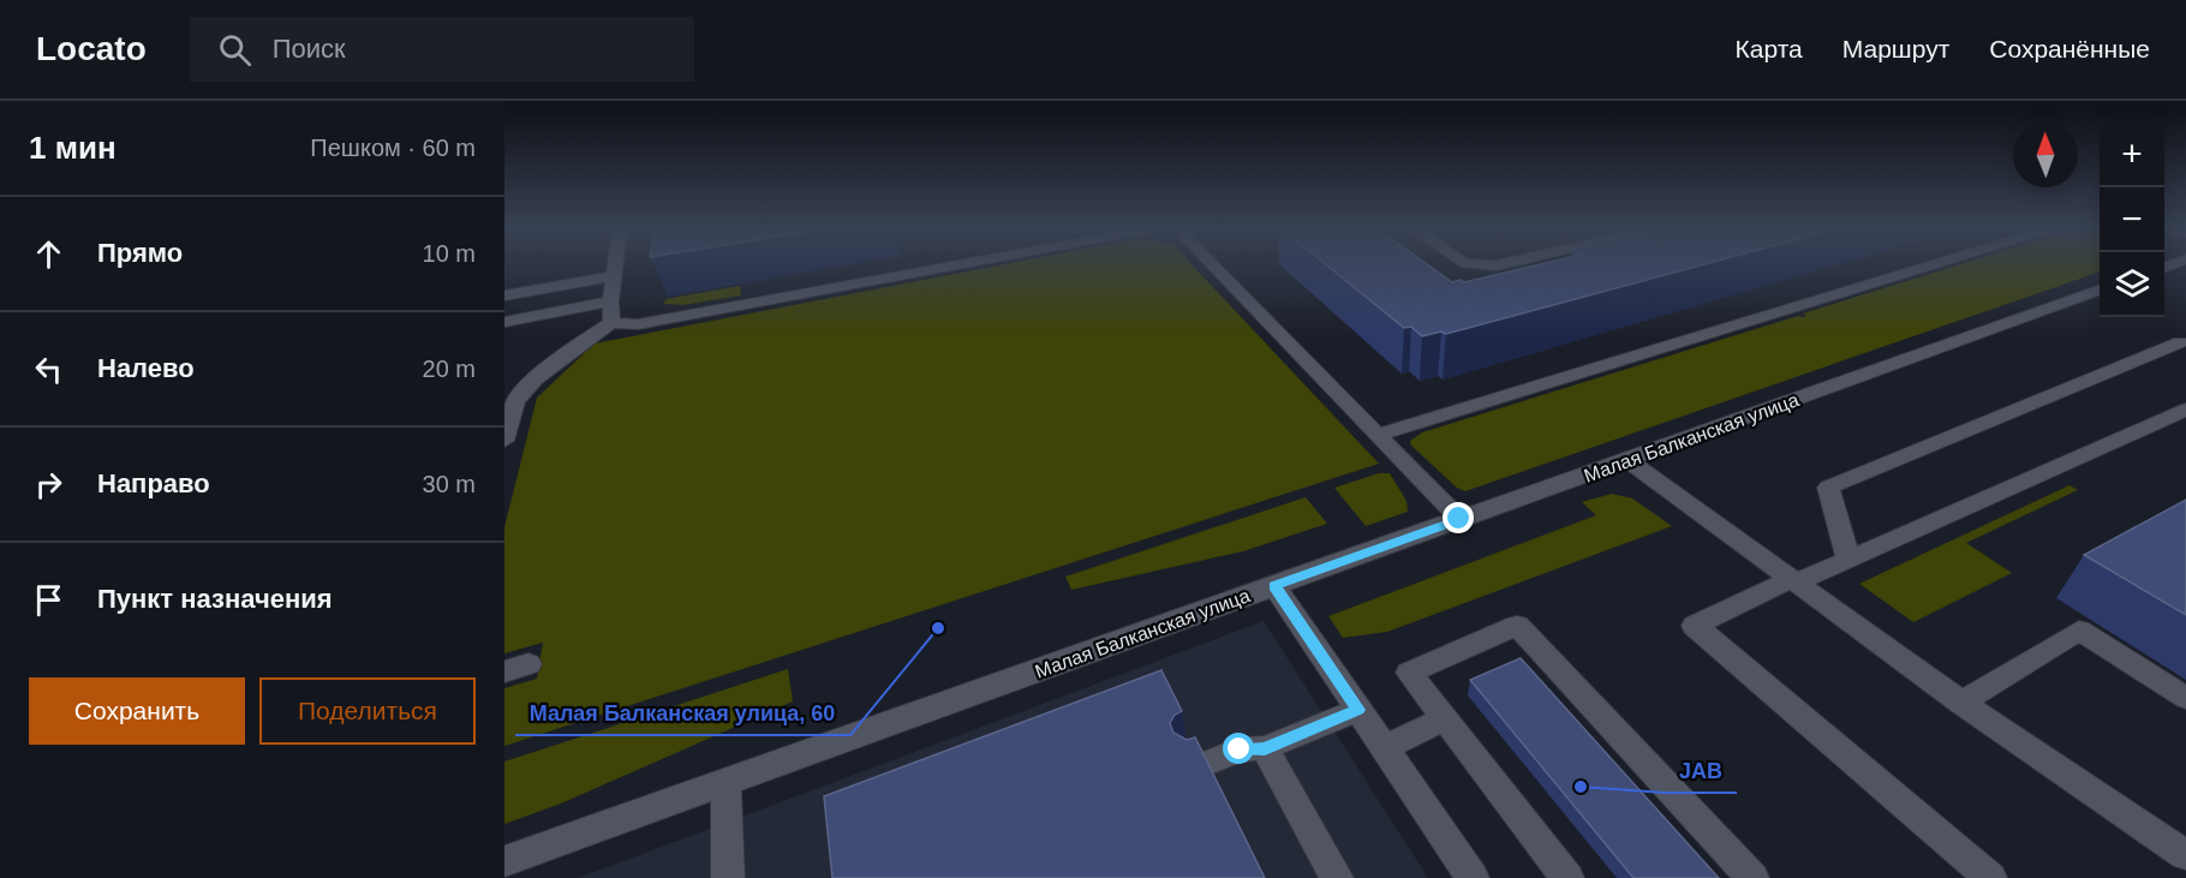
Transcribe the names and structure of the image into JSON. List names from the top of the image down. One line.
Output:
{"streets":{"street":["Малая Балканская улица"]},"places":["Малая Балканская улица, 60","JAB"],"north":"top","page":{"header":"Locato","search":"Поиск","nav":["Карта","Маршрут","Сохранённые"],"heading":["1 мин","Пешком · 60 m"],"map_buttons":["+","−"],"list":[["Прямо","10 m"],["Налево","20 m"],["Направо","30 m"],"Пункт назначения"],"buttons":["Сохранить","Поделиться"]}}
